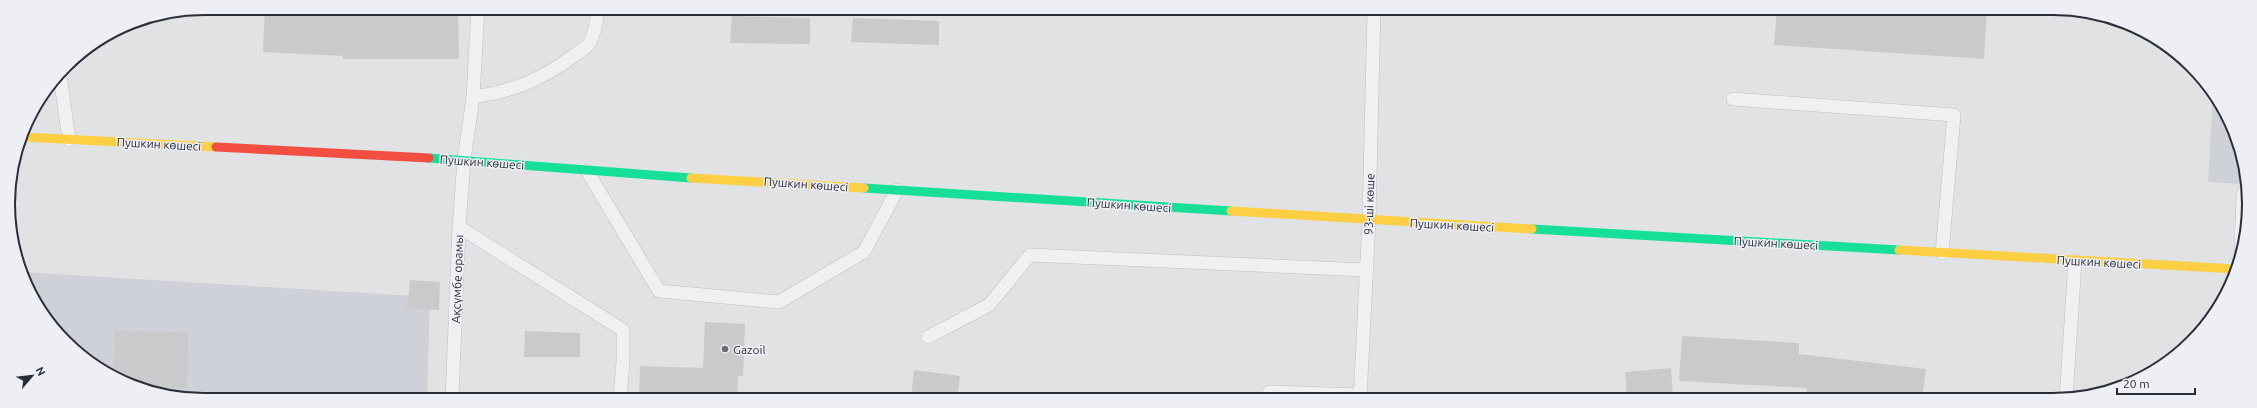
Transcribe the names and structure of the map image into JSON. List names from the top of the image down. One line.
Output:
{"streets":{"main road":["Пушкин көшесі"],"lane":["93-ші көше","Ақсүмбе орамы"]},"crossings":[["Пушкин көшесі","93-ші көше"],["Пушкин көшесі","Ақсүмбе орамы"]],"places":["Gazoil"],"scale_bar":"20 m","north":"top right"}
